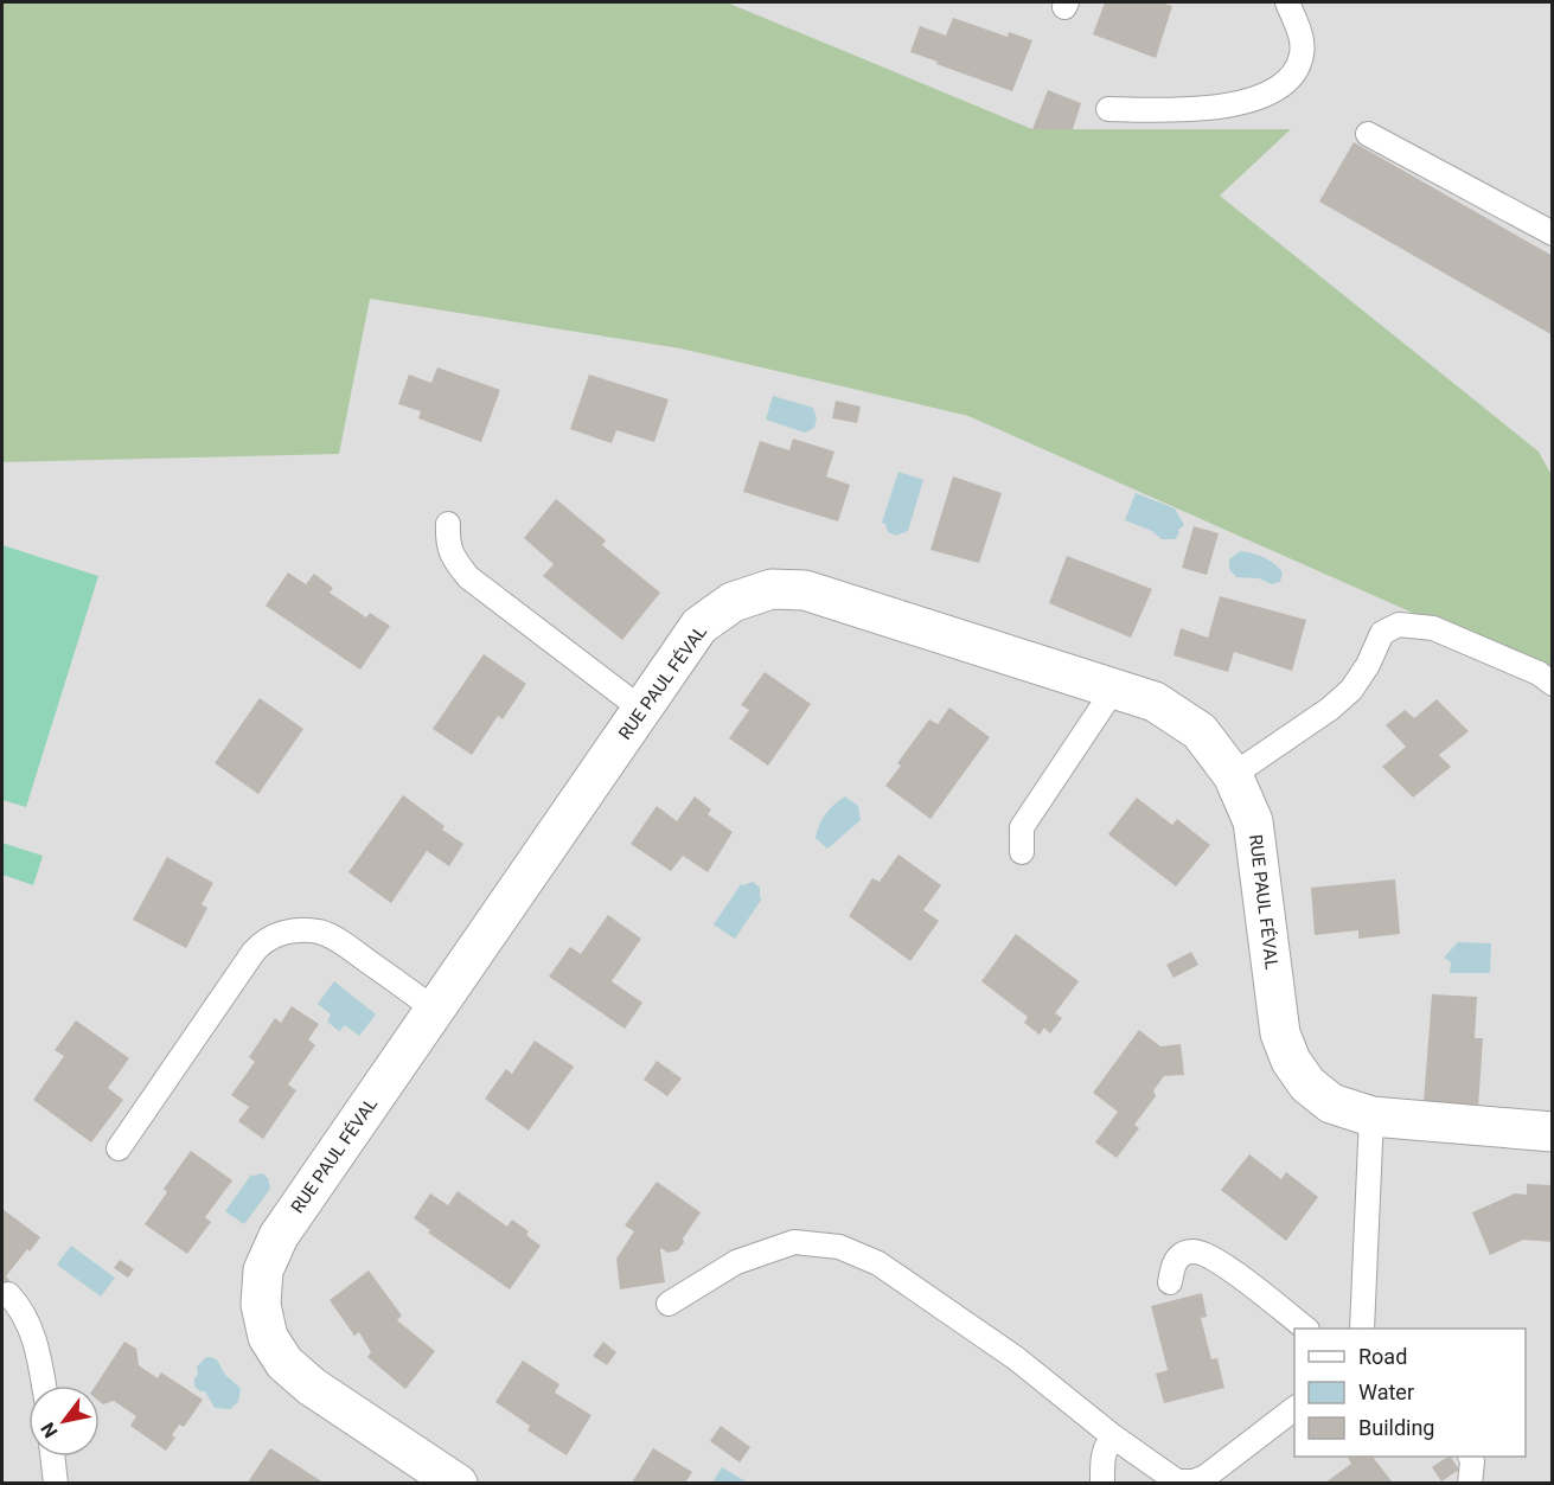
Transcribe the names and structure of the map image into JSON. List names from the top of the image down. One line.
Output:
{"streets":{"street":["RUE PAUL FÉVAL"]},"legend":["Road","Water","Building"],"north":"bottom left"}
